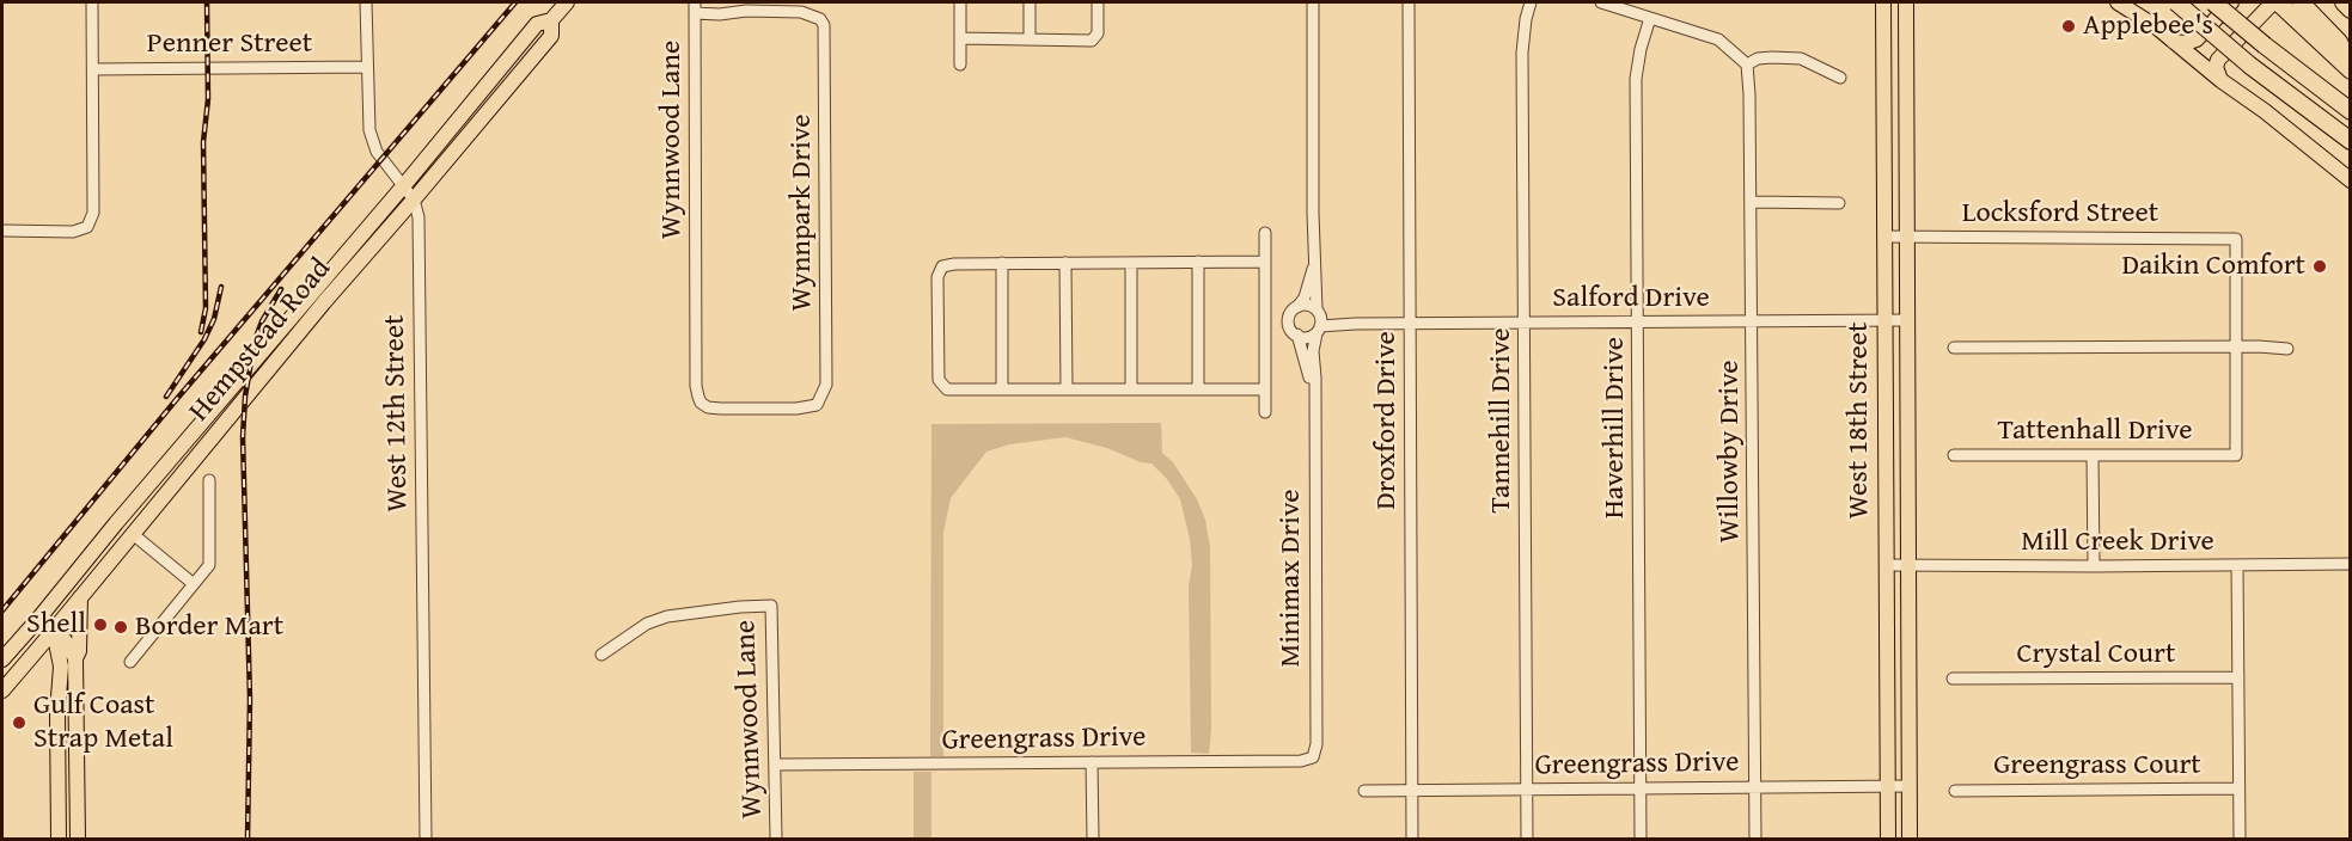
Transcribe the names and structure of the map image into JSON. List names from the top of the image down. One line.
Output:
{"streets":{"main road":["Hempstead Road","West 18th Street"],"street":["Penner Street","Wynnwood Lane","Wynnpark Drive","Locksford Street","Salford Drive","West 12th Street","Droxford Drive","Tannehill Drive","Haverhill Drive","Tattenhall Drive","Willowby Drive","Mill Creek Drive","Minimax Drive","Crystal Court","Greengrass Drive","Greengrass Court"]},"crossings":[["Penner Street","West 12th Street"],["Wynnwood Lane","Wynnpark Drive"],["Wynnwood Lane","Greengrass Drive"],["Locksford Street","West 18th Street"],["Locksford Street","Tattenhall Drive"],["Salford Drive","Droxford Drive"],["Salford Drive","Tannehill Drive"],["Salford Drive","West 18th Street"],["Salford Drive","Haverhill Drive"],["Salford Drive","Willowby Drive"],["Salford Drive","Minimax Drive"],["Hempstead Road","West 12th Street"],["Droxford Drive","Greengrass Drive"],["Tannehill Drive","Greengrass Drive"],["West 18th Street","Mill Creek Drive"],["West 18th Street","Greengrass Drive"],["Haverhill Drive","Greengrass Drive"],["Willowby Drive","Greengrass Drive"],["Minimax Drive","Greengrass Drive"]],"places":["Applebee's","Daikin Comfort","Shell","Border Mart","Gulf Coast Strap Metal"]}
